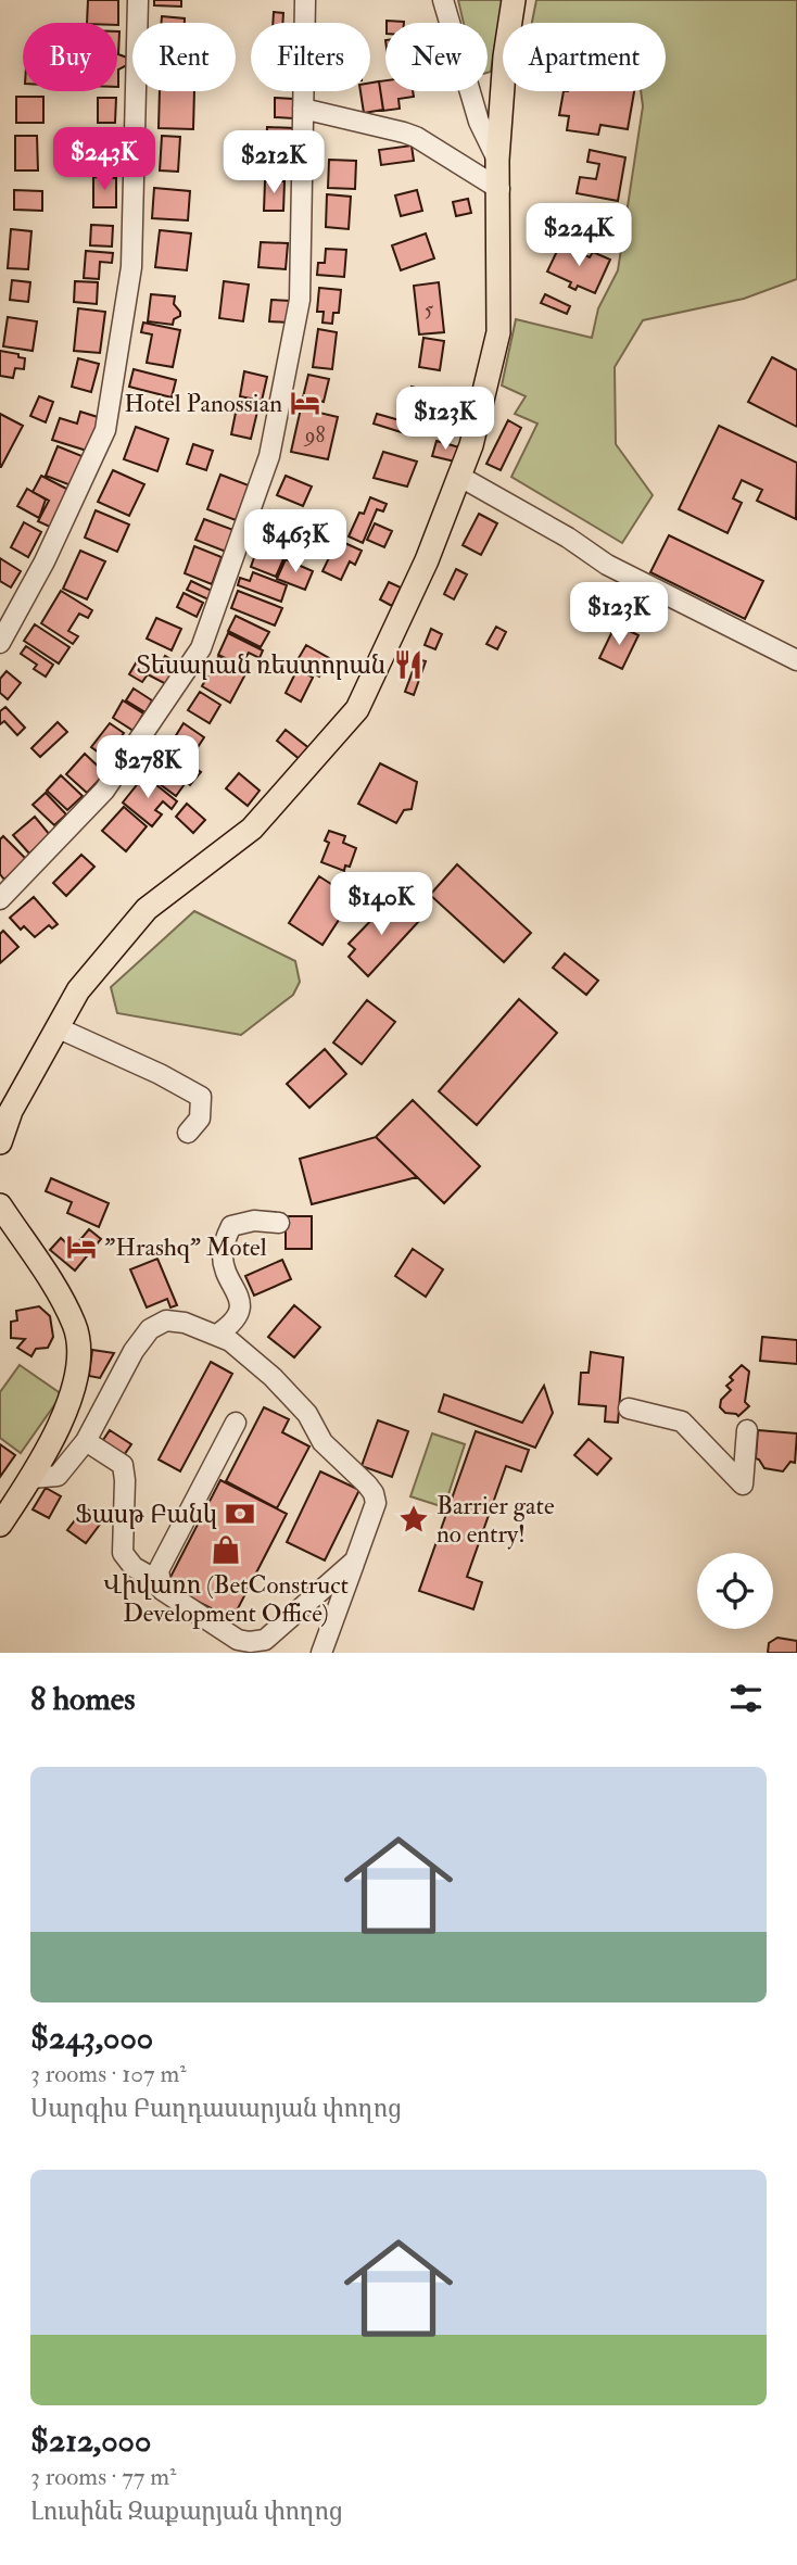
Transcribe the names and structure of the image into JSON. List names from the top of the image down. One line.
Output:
{"places":{"hotel":["Hotel Panossian","\"Hrashq\" Motel"],"restaurant":["Տեսարան ռեստորան"],"bank":["Ֆասթ Բանկ"],"place":["Barrier gate no entry!"],"shop":["Վիվառո (BetConstruct Development Office)"]},"house_numbers":["5","98"],"page":{"chip":["Buy","Rent","Filters","New","Apartment"],"price":["$243K","$212K","$224K","$123K","$463K","$123K","$278K","$140K"],"heading":"8 homes","list":[{"name":"$243,000","note":"3 rooms · 107 m² · Սարգիս Բաղդասարյան փողոց"},{"name":"$212,000","note":"3 rooms · 77 m² · Լուսինե Զաքարյան փողոց"}]}}
